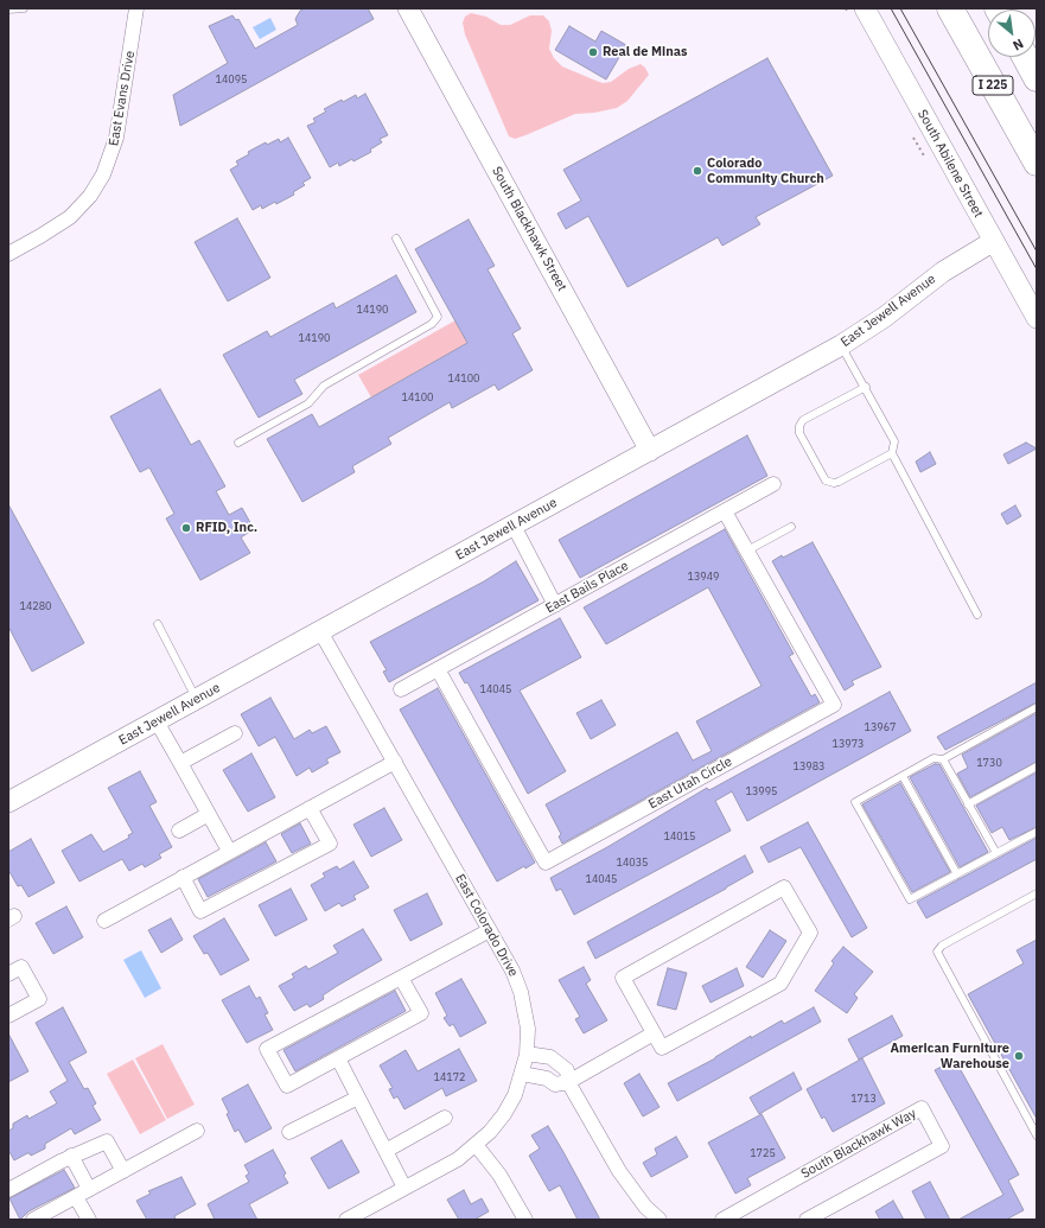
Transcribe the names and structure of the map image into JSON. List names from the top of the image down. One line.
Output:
{"streets":{"highway":["I 225"],"street":["East Evans Drive","South Abilene Street","South Blackhawk Street","East Jewell Avenue","East Bails Place","East Utah Circle","East Colorado Drive","South Blackhawk Way"]},"crossings":[["South Abilene Street","East Jewell Avenue"],["South Blackhawk Street","East Jewell Avenue"],["East Jewell Avenue","East Colorado Drive"],["East Bails Place","East Utah Circle"]],"places":["Real de Minas","Colorado Community Church","RFID, Inc.","American Furniture Warehouse"],"house_numbers":["14095","14190","14190","14100","14100","13949","14280","14045","13967","13973","1730","13983","13995","14015","14035","14045","14172","1713","1725"],"north":"bottom right"}
